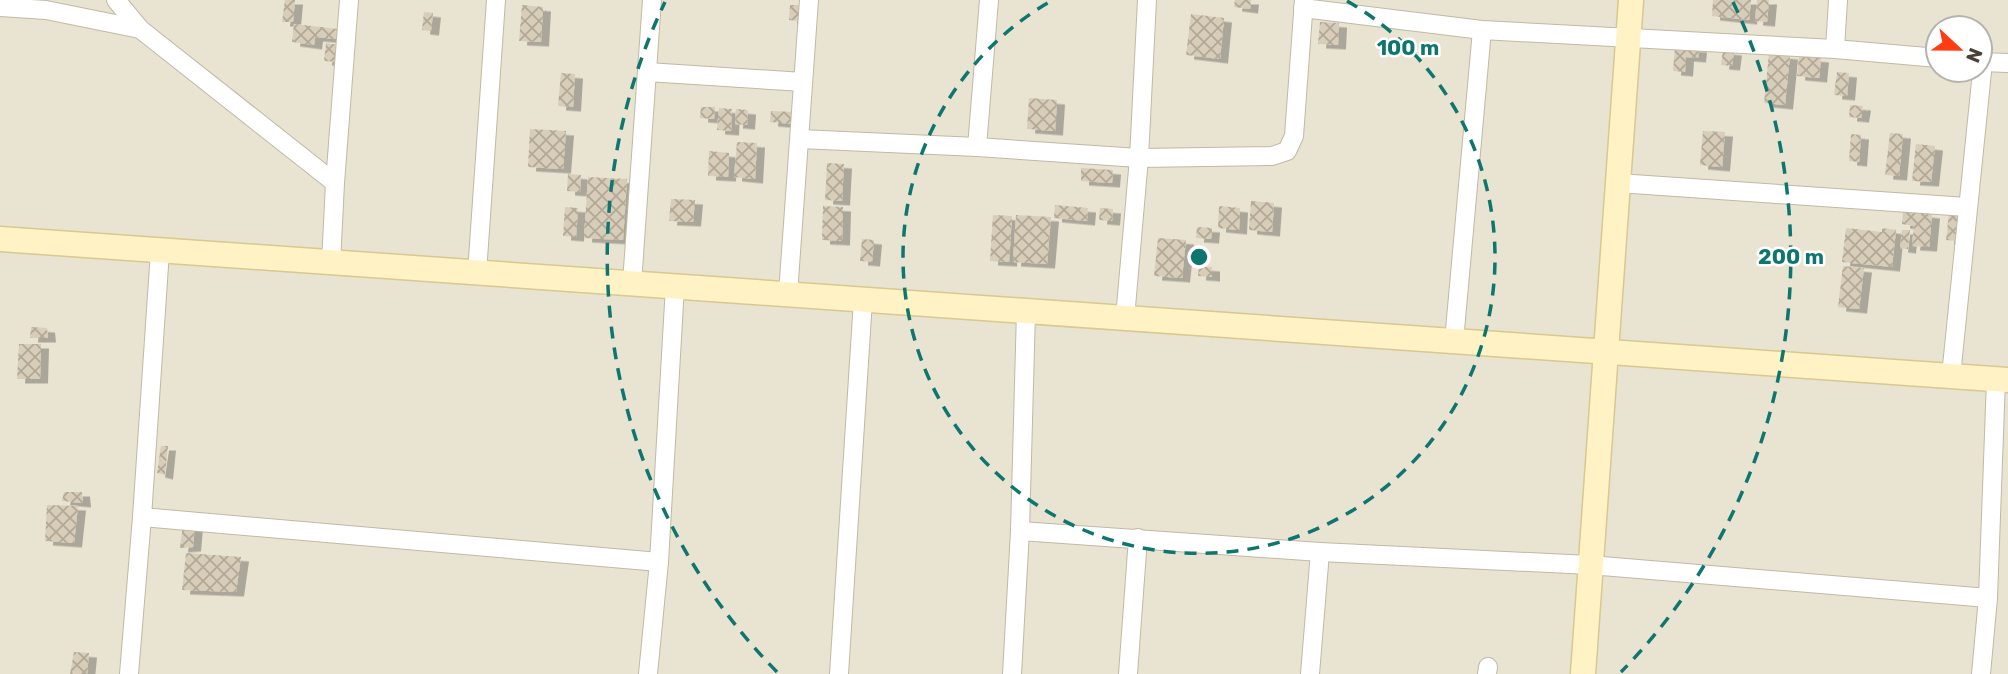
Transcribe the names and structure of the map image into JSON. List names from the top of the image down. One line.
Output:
{"north":"right","rings":["100 m","200 m"]}
